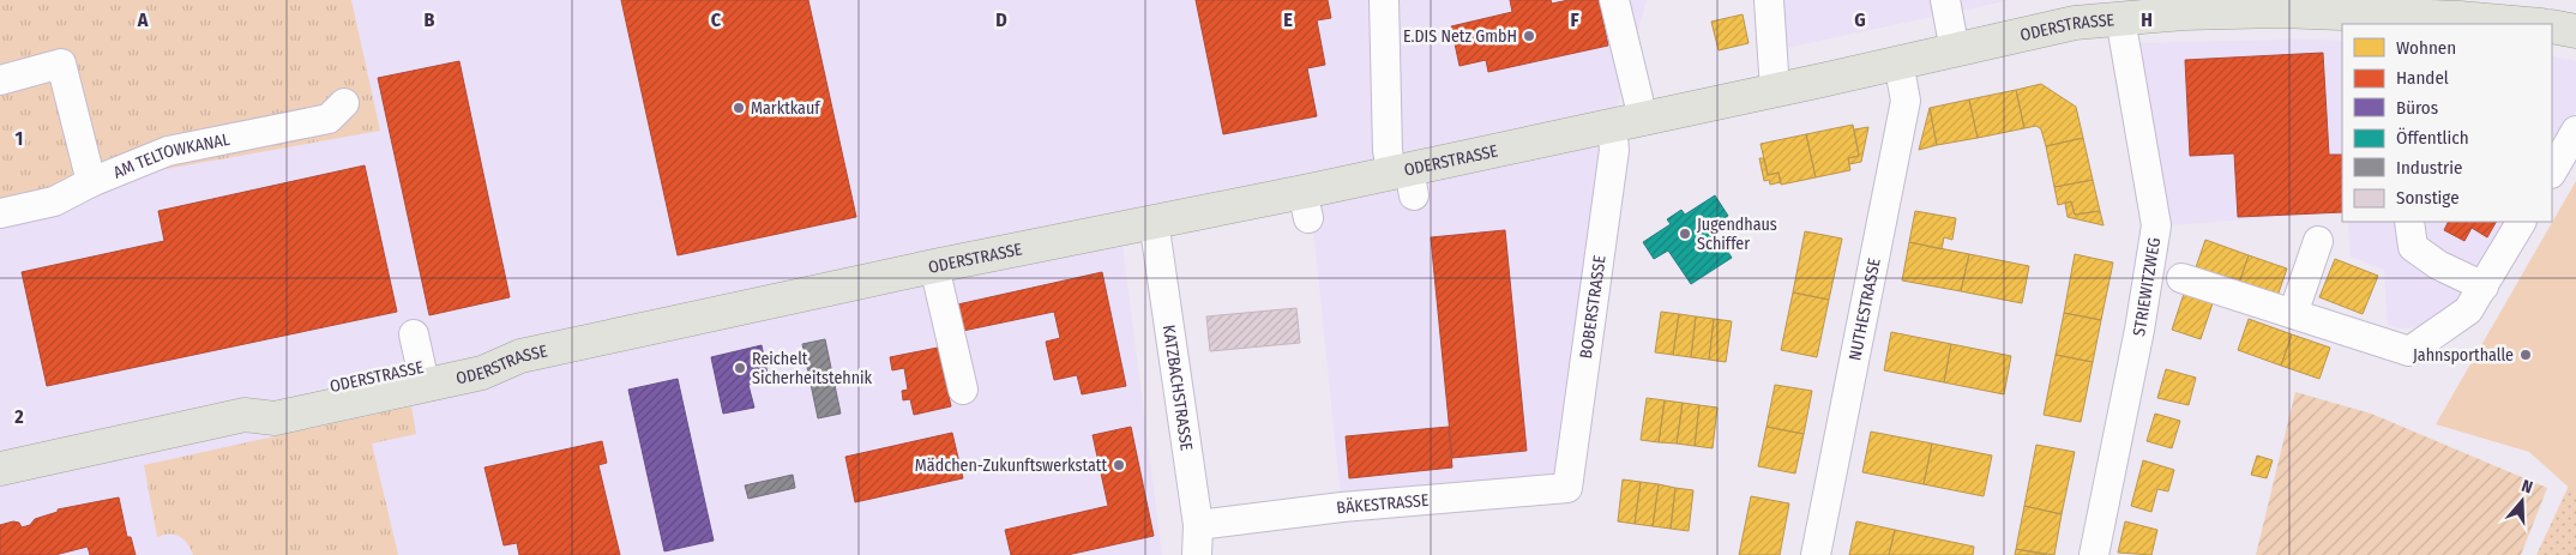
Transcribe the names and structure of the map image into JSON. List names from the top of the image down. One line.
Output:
{"streets":{"main road":["ODERSTRASSE"],"street":["AM TELTOWKANAL","STRIEWITZWEG","BOBERSTRASSE","NUTHESTRASSE","KATZBACHSTRASSE","BÄKESTRASSE"]},"crossings":[["ODERSTRASSE","STRIEWITZWEG"],["ODERSTRASSE","BOBERSTRASSE"],["ODERSTRASSE","NUTHESTRASSE"],["ODERSTRASSE","KATZBACHSTRASSE"],["BOBERSTRASSE","BÄKESTRASSE"],["KATZBACHSTRASSE","BÄKESTRASSE"]],"places":["E.DIS Netz GmbH","Marktkauf","Jugendhaus Schiffer","Jahnsporthalle","Reichelt Sicherheitstehnik","Mädchen-Zukunftswerkstatt"],"legend":["Wohnen","Handel","Büros","Öffentlich","Industrie","Sonstige"],"north":"top","grid":{"columns":["A","B","C","D","E","F","G","H"],"rows":["1","2"]}}
